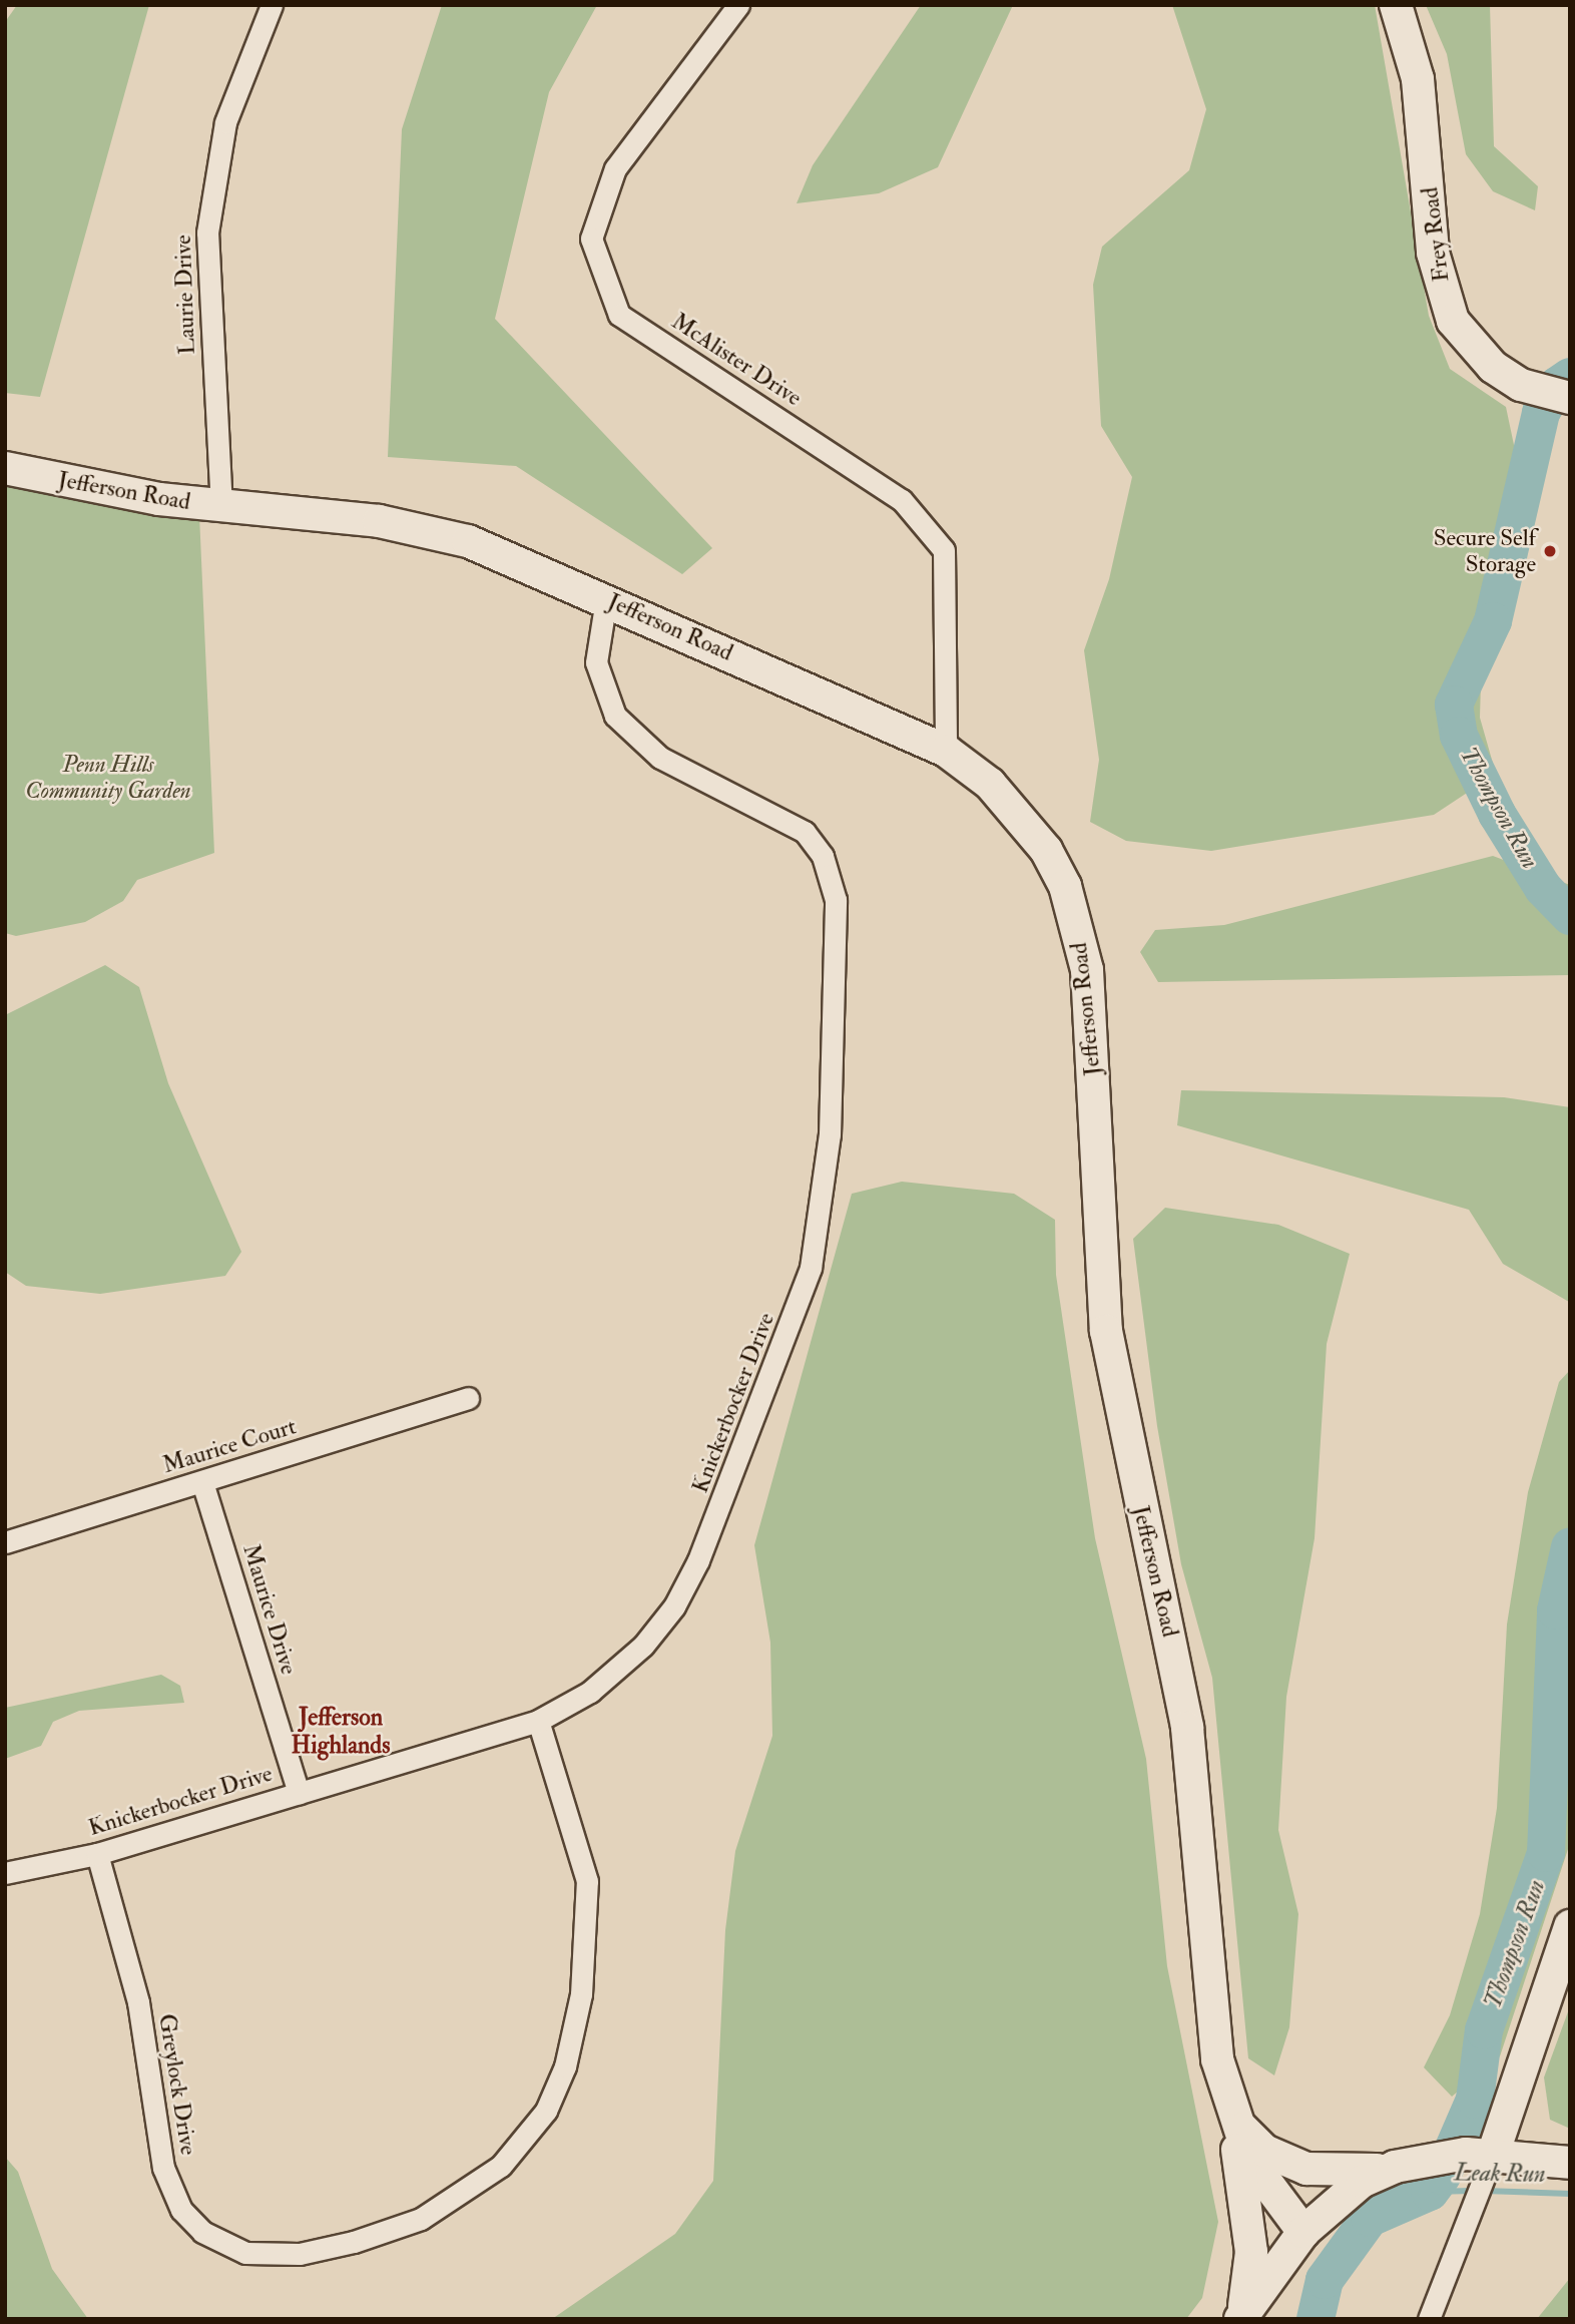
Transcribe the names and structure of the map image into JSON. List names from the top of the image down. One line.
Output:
{"streets":{"street":["Frey Road","Laurie Drive","McAlister Drive","Jefferson Road","Knickerbocker Drive","Maurice Court","Maurice Drive","Greylock Drive"]},"crossings":[["Laurie Drive","Jefferson Road"],["McAlister Drive","Jefferson Road"],["Jefferson Road","Knickerbocker Drive"],["Knickerbocker Drive","Maurice Drive"],["Knickerbocker Drive","Greylock Drive"],["Maurice Court","Maurice Drive"]],"districts":["Jefferson Highlands"],"water":["Thompson Run","Leak Run"],"parks":["Penn Hills Community Garden"],"places":["Secure Self Storage"]}
